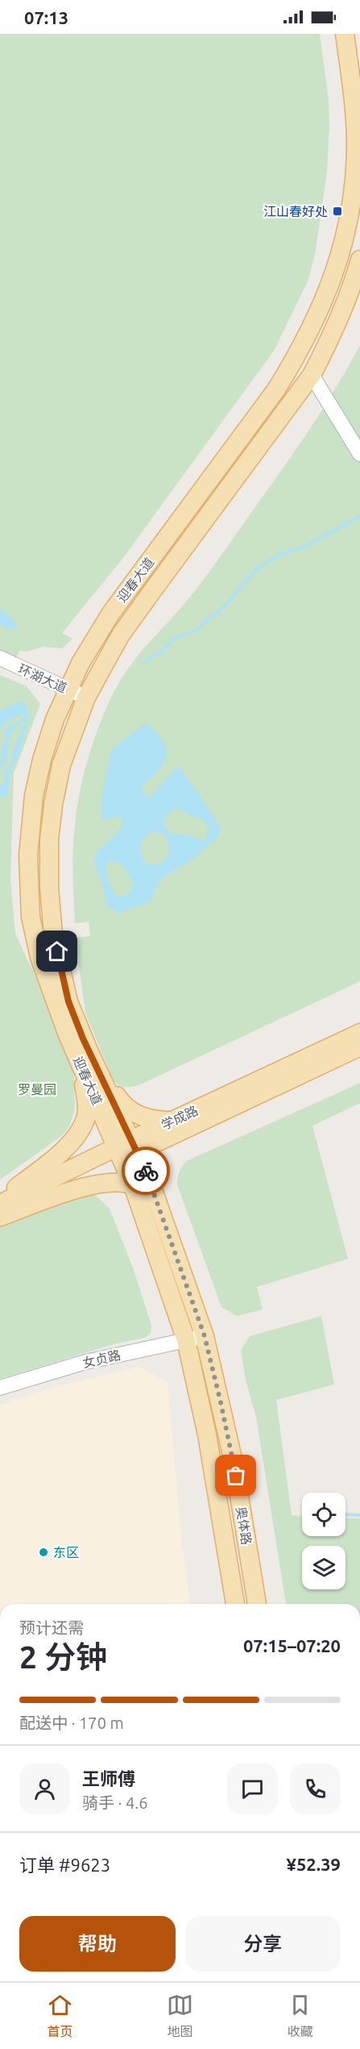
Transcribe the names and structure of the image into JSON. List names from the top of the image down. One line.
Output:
{"streets":{"main road":["迎春大道","学成路","奥体路"],"street":["环湖大道","女贞路"]},"crossings":[["迎春大道","环湖大道"],["迎春大道","学成路"],["迎春大道","奥体路"],["学成路","奥体路"],["女贞路","奥体路"]],"parks":["罗曼园"],"places":{"transit":["江山春好处"],"other":["东区"]},"page":{"status":"07:13","heading":["2 分钟","预计还需","07:15–07:20"],"panel":["王师傅","骑手 · 4.6","订单 #9623","¥52.39"],"bar":"配送中 · 170 m","buttons":["帮助","分享"],"tabs":["首页","地图","收藏"]}}
